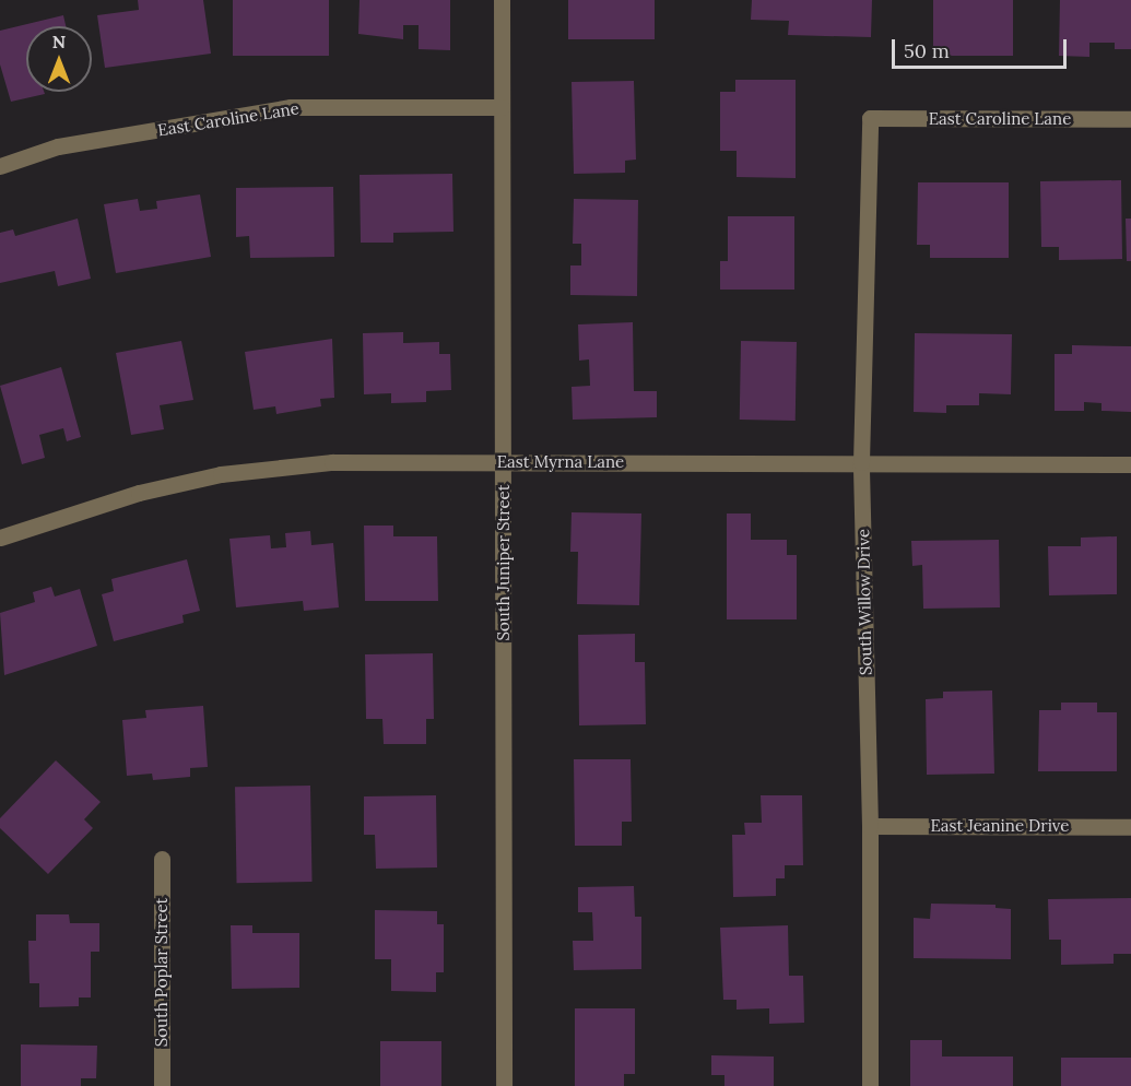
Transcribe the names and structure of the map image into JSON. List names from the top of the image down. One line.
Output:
{"streets":{"street":["East Caroline Lane","East Myrna Lane","South Juniper Street","South Willow Drive","East Jeanine Drive","South Poplar Street"]},"crossings":[["East Caroline Lane","South Juniper Street"],["East Caroline Lane","South Willow Drive"],["East Myrna Lane","South Juniper Street"],["East Myrna Lane","South Willow Drive"],["South Willow Drive","East Jeanine Drive"]],"scale_bar":"50 m","north":"top"}
